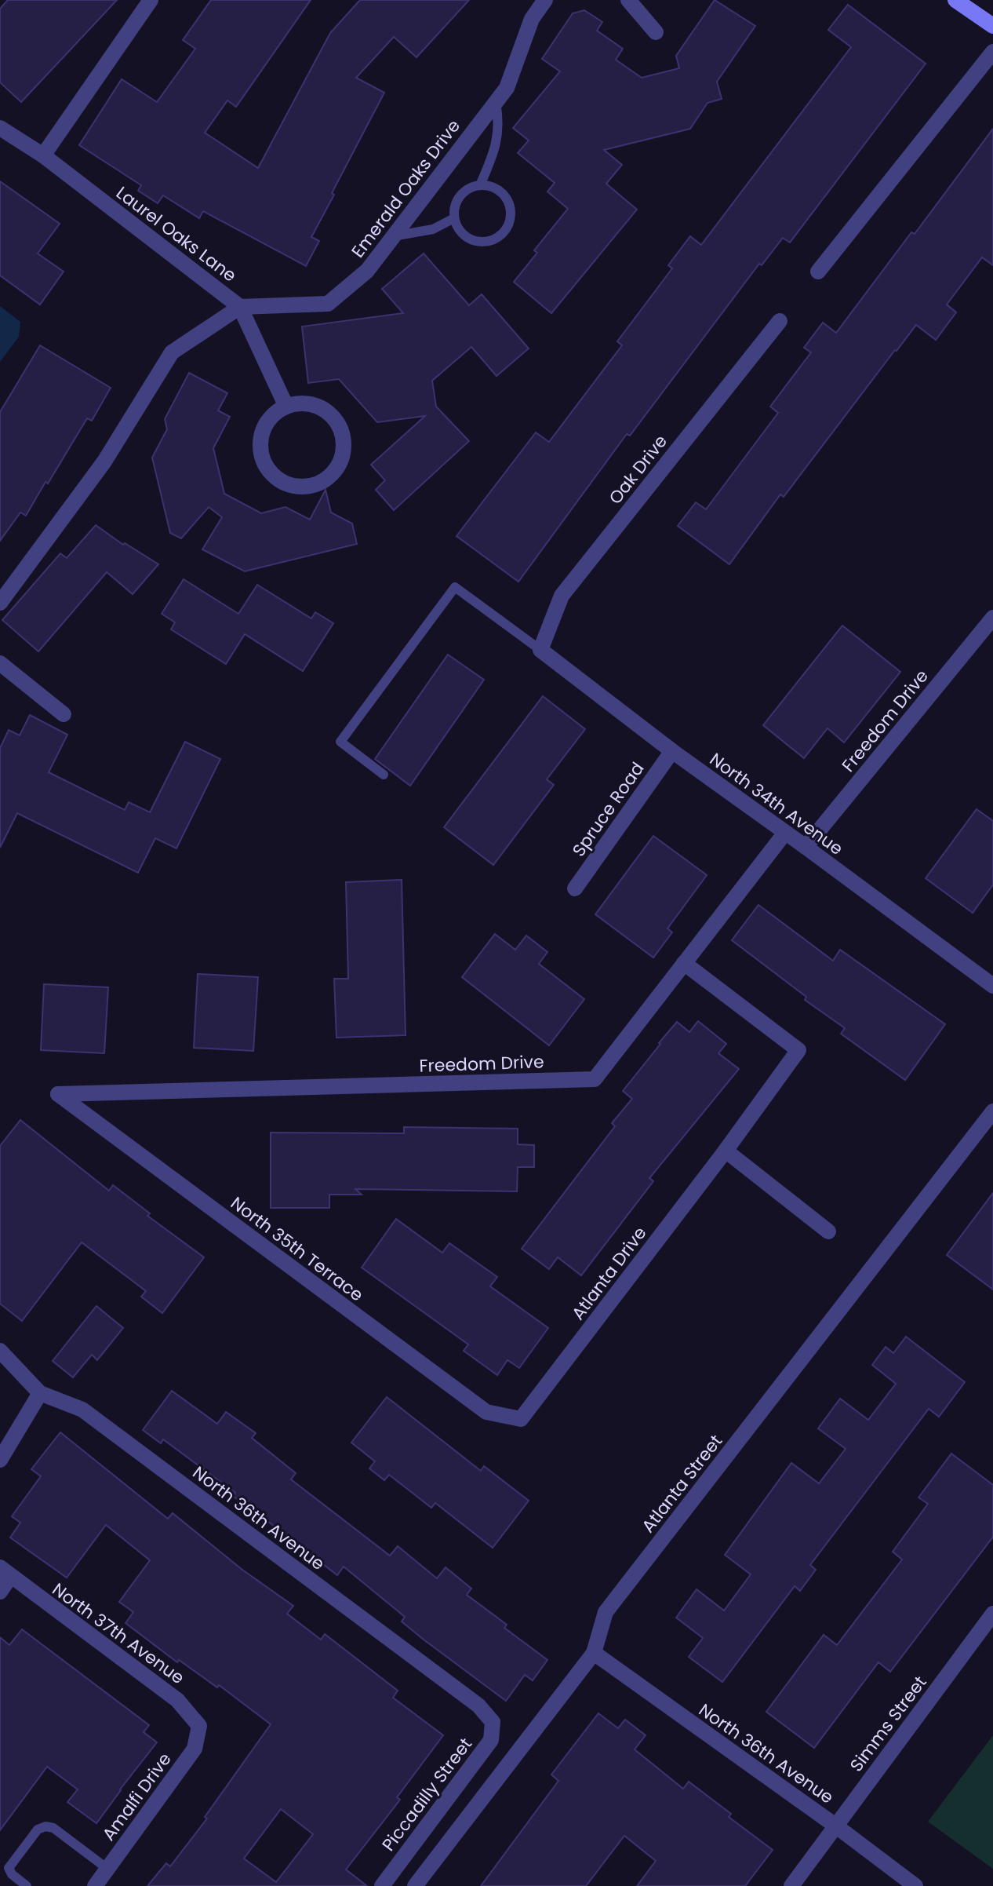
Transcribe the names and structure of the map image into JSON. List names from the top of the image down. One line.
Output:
{"streets":{"street":["Emerald Oaks Drive","Laurel Oaks Lane","Oak Drive","Freedom Drive","North 34th Avenue","Spruce Road","North 35th Terrace","Atlanta Drive","Atlanta Street","North 36th Avenue","North 37th Avenue","Simms Street","Piccadilly Street","Amalfi Drive"]},"crossings":[["Emerald Oaks Drive","Laurel Oaks Lane"],["Oak Drive","North 34th Avenue"],["Freedom Drive","North 34th Avenue"],["Freedom Drive","North 35th Terrace"],["Freedom Drive","Atlanta Drive"],["North 34th Avenue","Spruce Road"],["North 35th Terrace","Atlanta Drive"],["Atlanta Street","North 36th Avenue"],["North 36th Avenue","Simms Street"],["North 36th Avenue","Piccadilly Street"],["North 37th Avenue","Amalfi Drive"]]}
